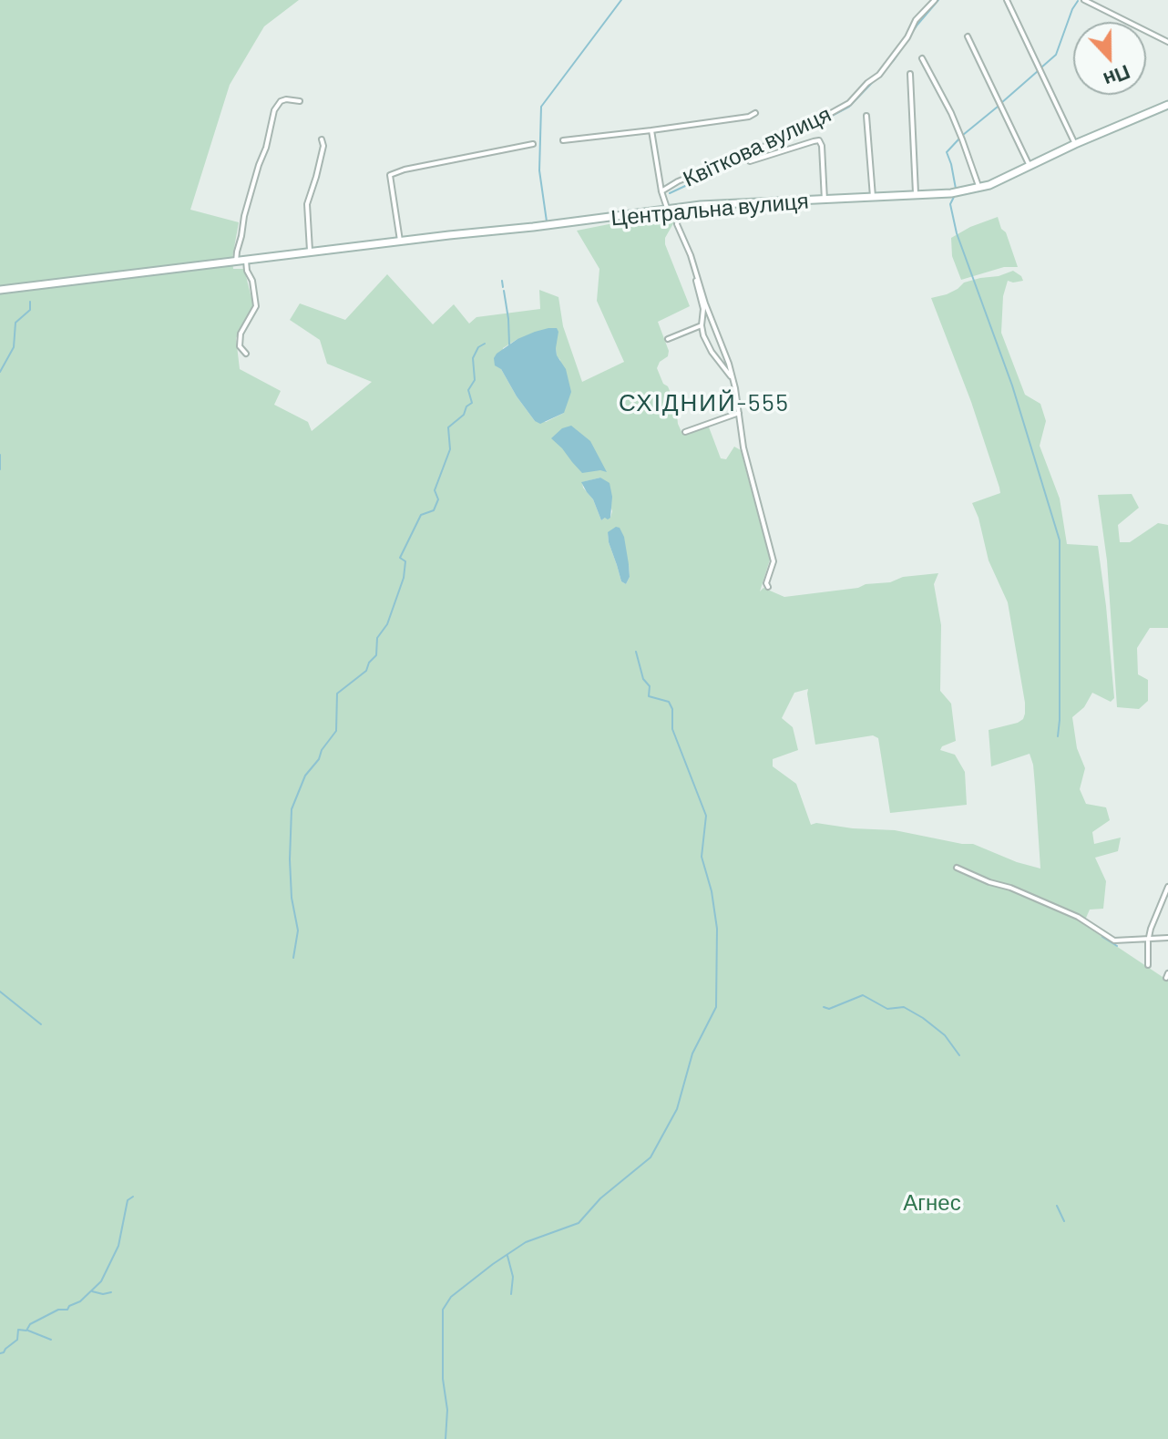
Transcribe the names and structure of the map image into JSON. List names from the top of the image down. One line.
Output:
{"streets":{"street":["Квіткова вулиця","Центральна вулиця"]},"districts":["СХІДНИЙ-555"],"parks":["Агнес"],"north":"bottom"}
